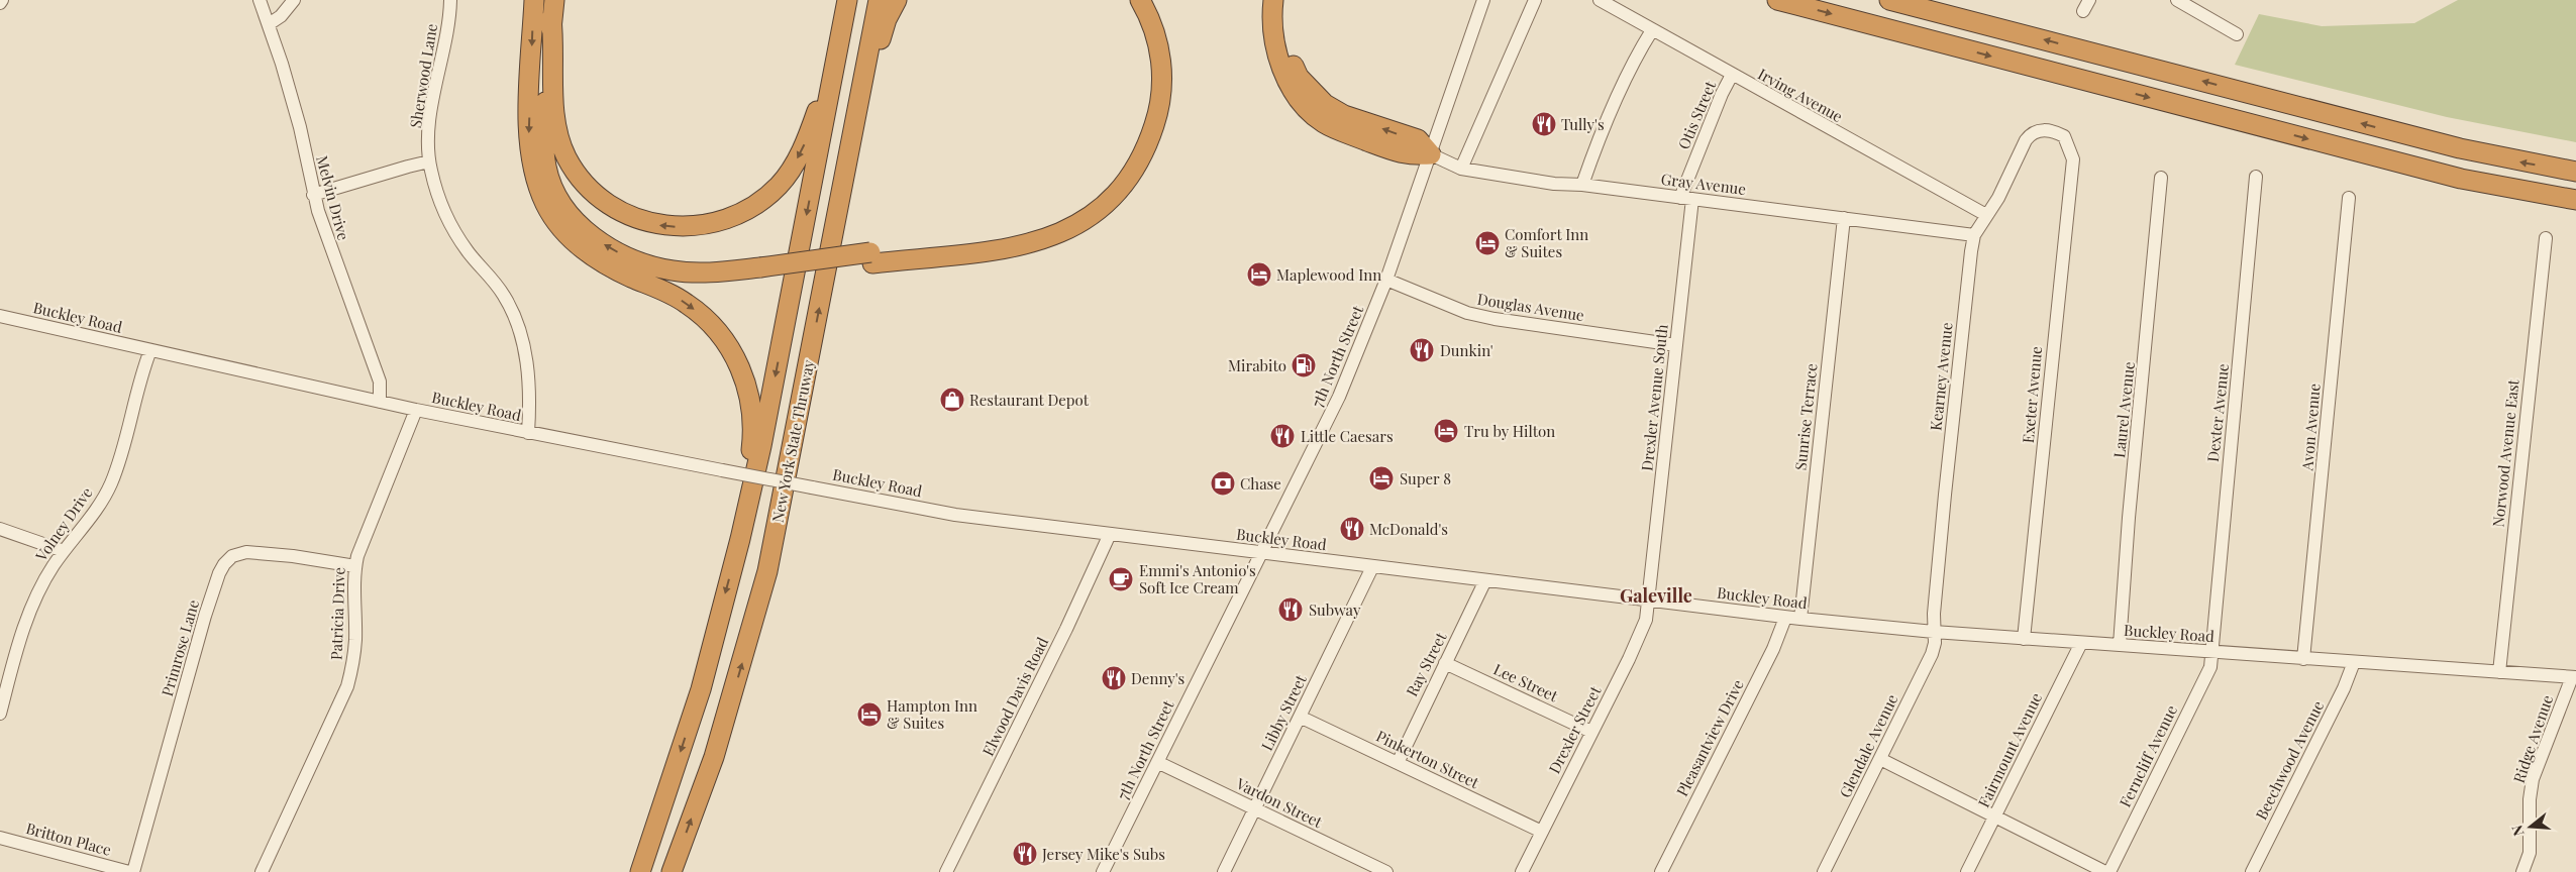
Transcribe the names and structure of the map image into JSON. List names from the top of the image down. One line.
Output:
{"streets":{"highway":["New York State Thruway"],"street":["Sherwood Lane","Irving Avenue","Otis Street","Gray Avenue","Melvin Drive","Douglas Avenue","Buckley Road","7th North Street","Kearney Avenue","Exeter Avenue","Drexler Avenue South","Laurel Avenue","Dexter Avenue","Sunrise Terrace","Avon Avenue","Norwood Avenue East","Volney Drive","Patricia Drive","Primrose Lane","Ray Street","Lee Street","Elwood Davis Road","Libby Street","Drexler Street","Pleasantview Drive","Ridge Avenue","Glendale Avenue","Fairmount Avenue","Ferncliff Avenue","Pinkerton Street","Beechwood Avenue","Vardon Street","Britton Place"]},"crossings":[["Sherwood Lane","Buckley Road"],["Irving Avenue","Otis Street"],["Irving Avenue","Kearney Avenue"],["Otis Street","Gray Avenue"],["Otis Street","Drexler Avenue South"],["Gray Avenue","7th North Street"],["Gray Avenue","Kearney Avenue"],["Gray Avenue","Drexler Avenue South"],["Gray Avenue","Sunrise Terrace"],["Melvin Drive","Buckley Road"],["Douglas Avenue","7th North Street"],["Douglas Avenue","Drexler Avenue South"],["Buckley Road","7th North Street"],["Buckley Road","Kearney Avenue"],["Buckley Road","Exeter Avenue"],["Buckley Road","Drexler Avenue South"],["Buckley Road","Laurel Avenue"],["Buckley Road","Dexter Avenue"],["Buckley Road","Sunrise Terrace"],["Buckley Road","Avon Avenue"],["Buckley Road","Norwood Avenue East"],["Buckley Road","Volney Drive"],["Buckley Road","Patricia Drive"],["Buckley Road","Ray Street"],["Buckley Road","Elwood Davis Road"],["Buckley Road","Libby Street"],["Buckley Road","Drexler Street"],["Buckley Road","Pleasantview Drive"],["Buckley Road","Ridge Avenue"],["Buckley Road","Glendale Avenue"],["Buckley Road","Fairmount Avenue"],["Buckley Road","Ferncliff Avenue"],["Buckley Road","Beechwood Avenue"],["7th North Street","Vardon Street"],["Kearney Avenue","Exeter Avenue"],["Kearney Avenue","Glendale Avenue"],["Drexler Avenue South","Drexler Street"],["Dexter Avenue","Ferncliff Avenue"],["Patricia Drive","Primrose Lane"],["Ray Street","Lee Street"],["Ray Street","Pinkerton Street"],["Lee Street","Drexler Street"],["Libby Street","Pinkerton Street"],["Libby Street","Vardon Street"],["Drexler Street","Pinkerton Street"]],"districts":["Galeville"],"places":{"restaurant":["Tully's","Dunkin'","Little Caesars","McDonald's","Subway","Denny's","Jersey Mike's Subs"],"hotel":["Comfort Inn & Suites","Maplewood Inn","Tru by Hilton","Super 8","Hampton Inn & Suites"],"fuel station":["Mirabito"],"shop":["Restaurant Depot"],"bank":["Chase"],"cafe":["Emmi's Antonio's Soft Ice Cream"]},"north":"left"}
